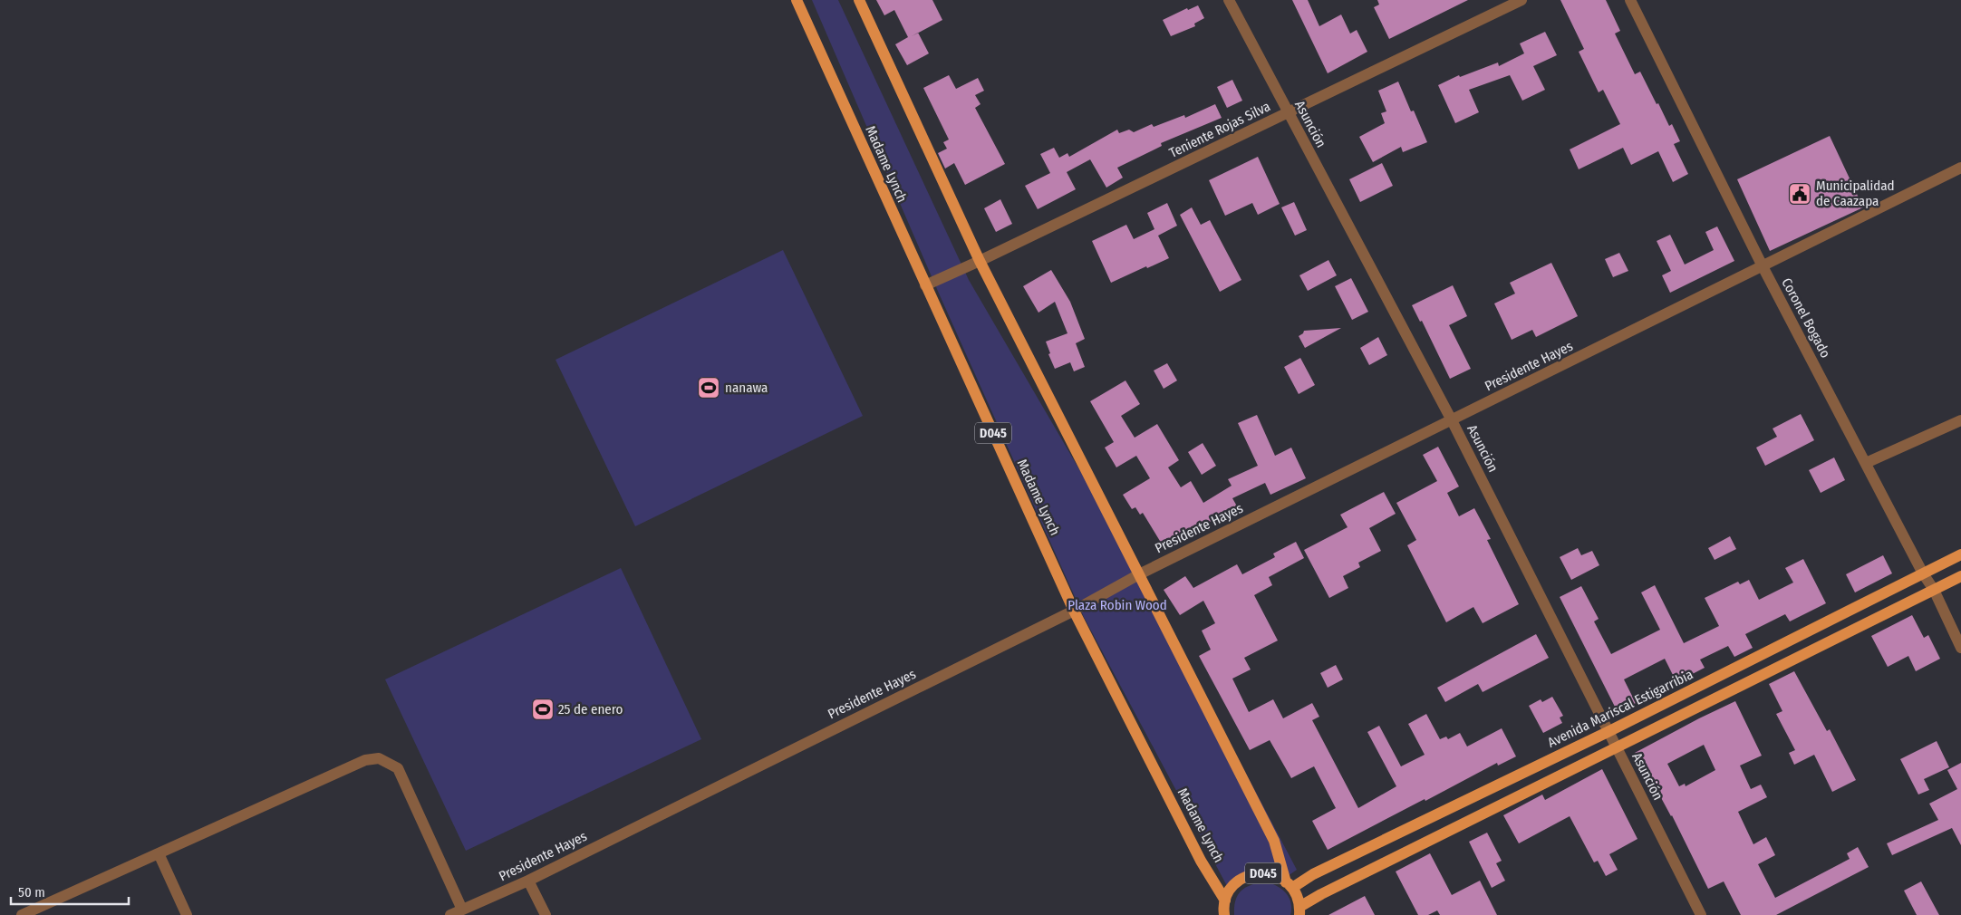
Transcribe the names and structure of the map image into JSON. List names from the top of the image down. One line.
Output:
{"streets":{"main road":["Madame Lynch","D045","Avenida Mariscal Estigarribia"],"street":["Asunción","Teniente Rojas Silva","Coronel Bogado","Presidente Hayes"]},"crossings":[["Asunción","Teniente Rojas Silva"],["Asunción","Presidente Hayes"],["Asunción","Avenida Mariscal Estigarribia"],["Teniente Rojas Silva","Madame Lynch"],["Madame Lynch","Presidente Hayes"],["Madame Lynch","D045"],["Coronel Bogado","Presidente Hayes"],["Coronel Bogado","Avenida Mariscal Estigarribia"],["D045","Avenida Mariscal Estigarribia"]],"parks":["Plaza Robin Wood"],"places":{"public building":["Municipalidad de Caazapa"],"sports":["nanawa","25 de enero"]},"scale_bar":"50 m"}
